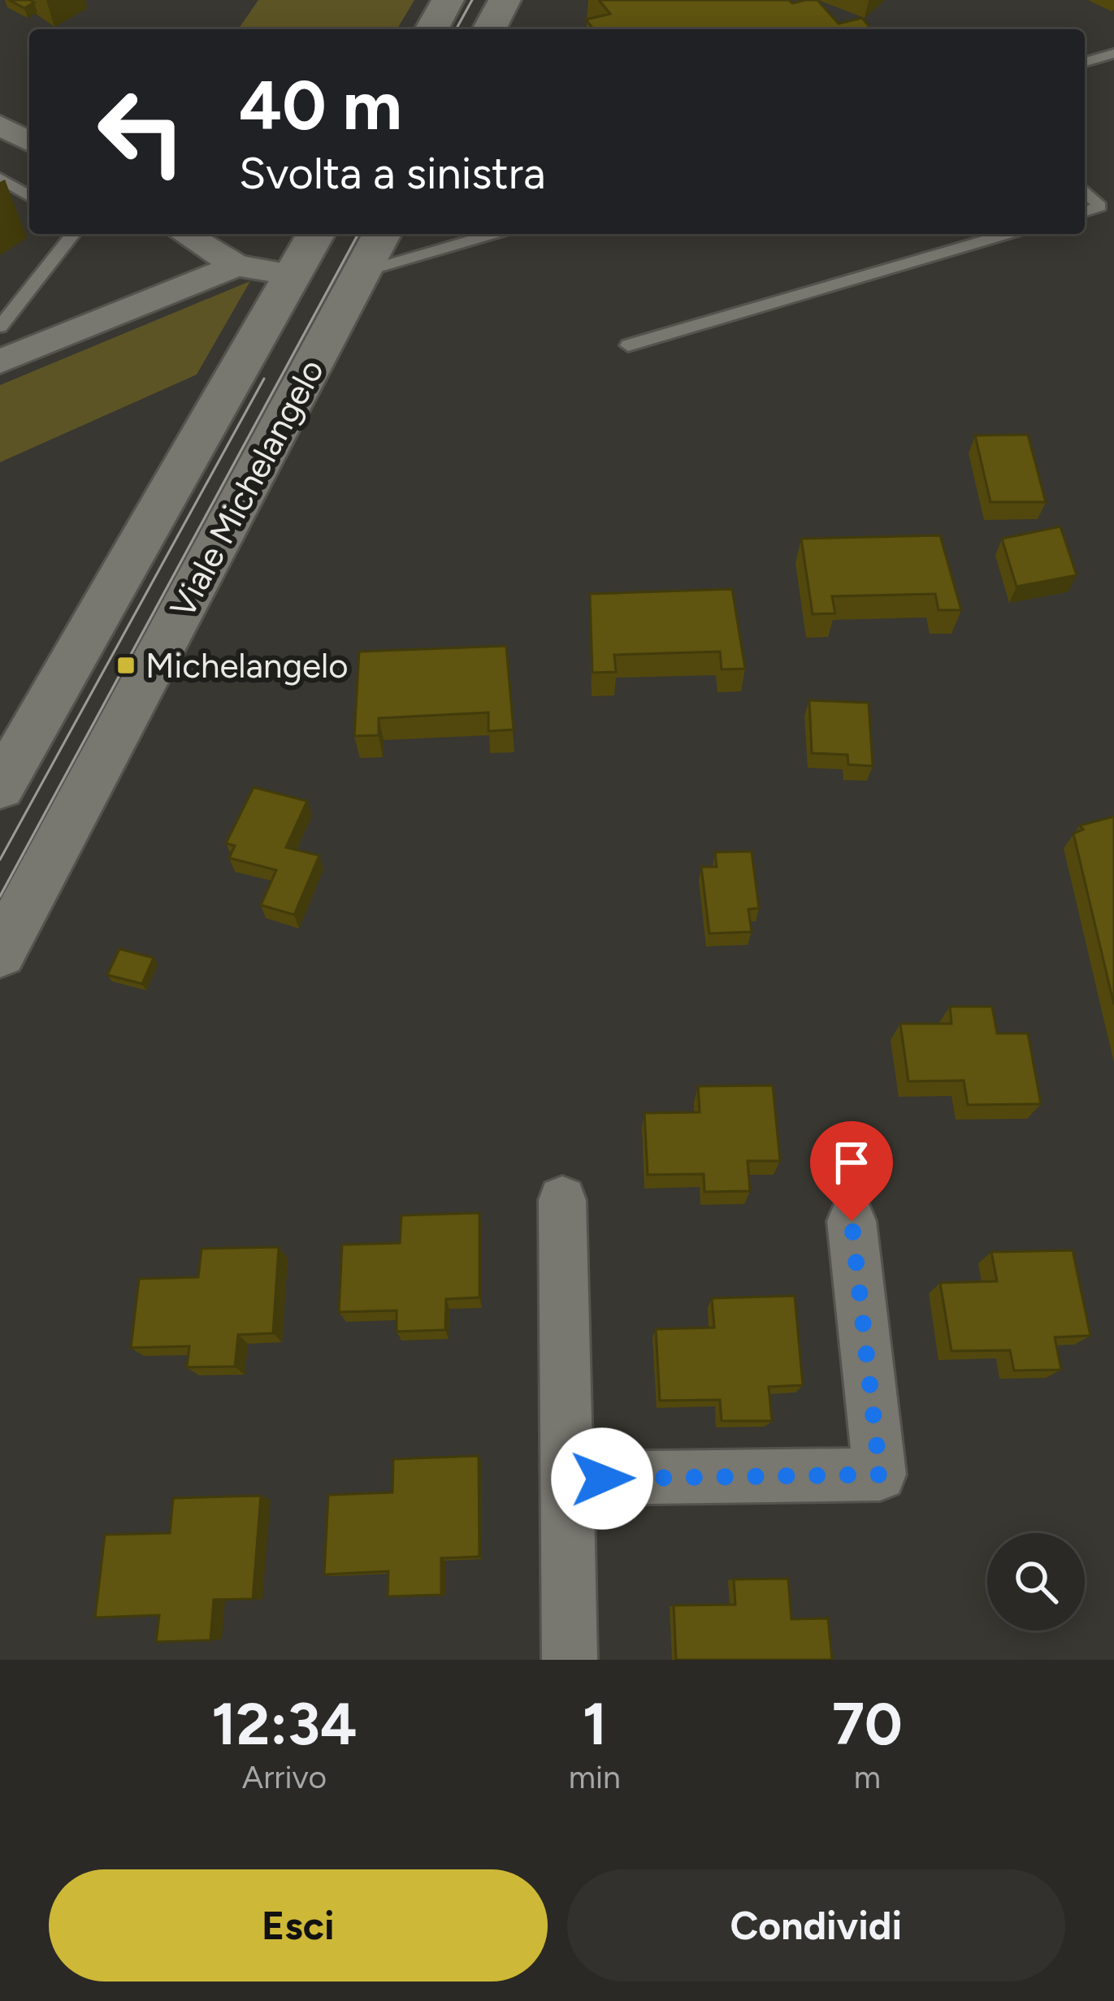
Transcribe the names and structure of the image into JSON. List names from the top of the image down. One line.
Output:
{"streets":{"street":["Viale Michelangelo"]},"places":{"transit":["Michelangelo"]},"page":{"turn":["40 m","Svolta a sinistra"],"eta":["12:34","Arrivo","1","min","70","m"],"buttons":["Esci","Condividi"]}}
